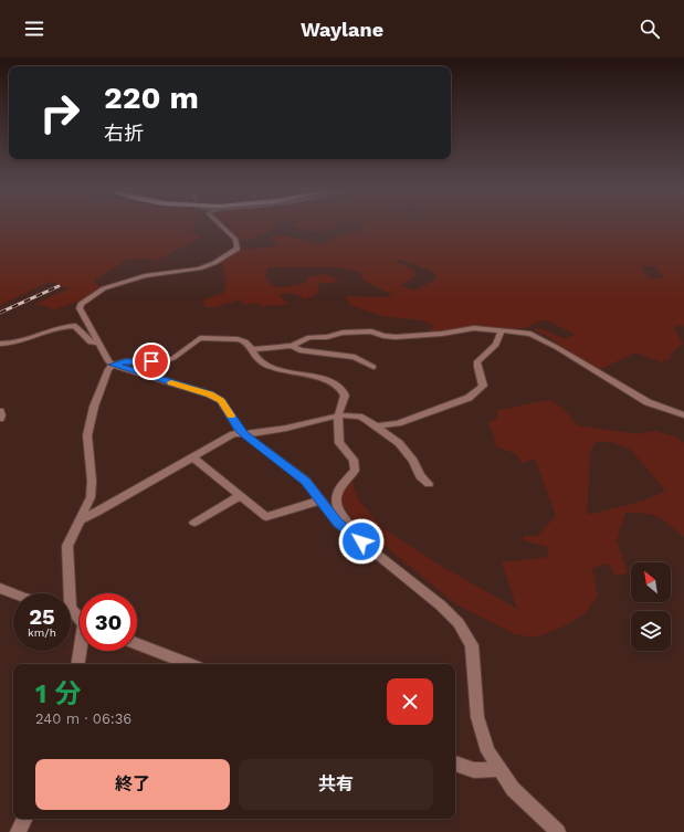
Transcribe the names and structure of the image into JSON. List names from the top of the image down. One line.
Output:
{"north":"top left","page":{"header":"Waylane","turn":["220 m","右折"],"speed":"25 km/h","limit":"30","heading":["1 分","240 m · 06:36"],"buttons":["終了","共有"]}}
